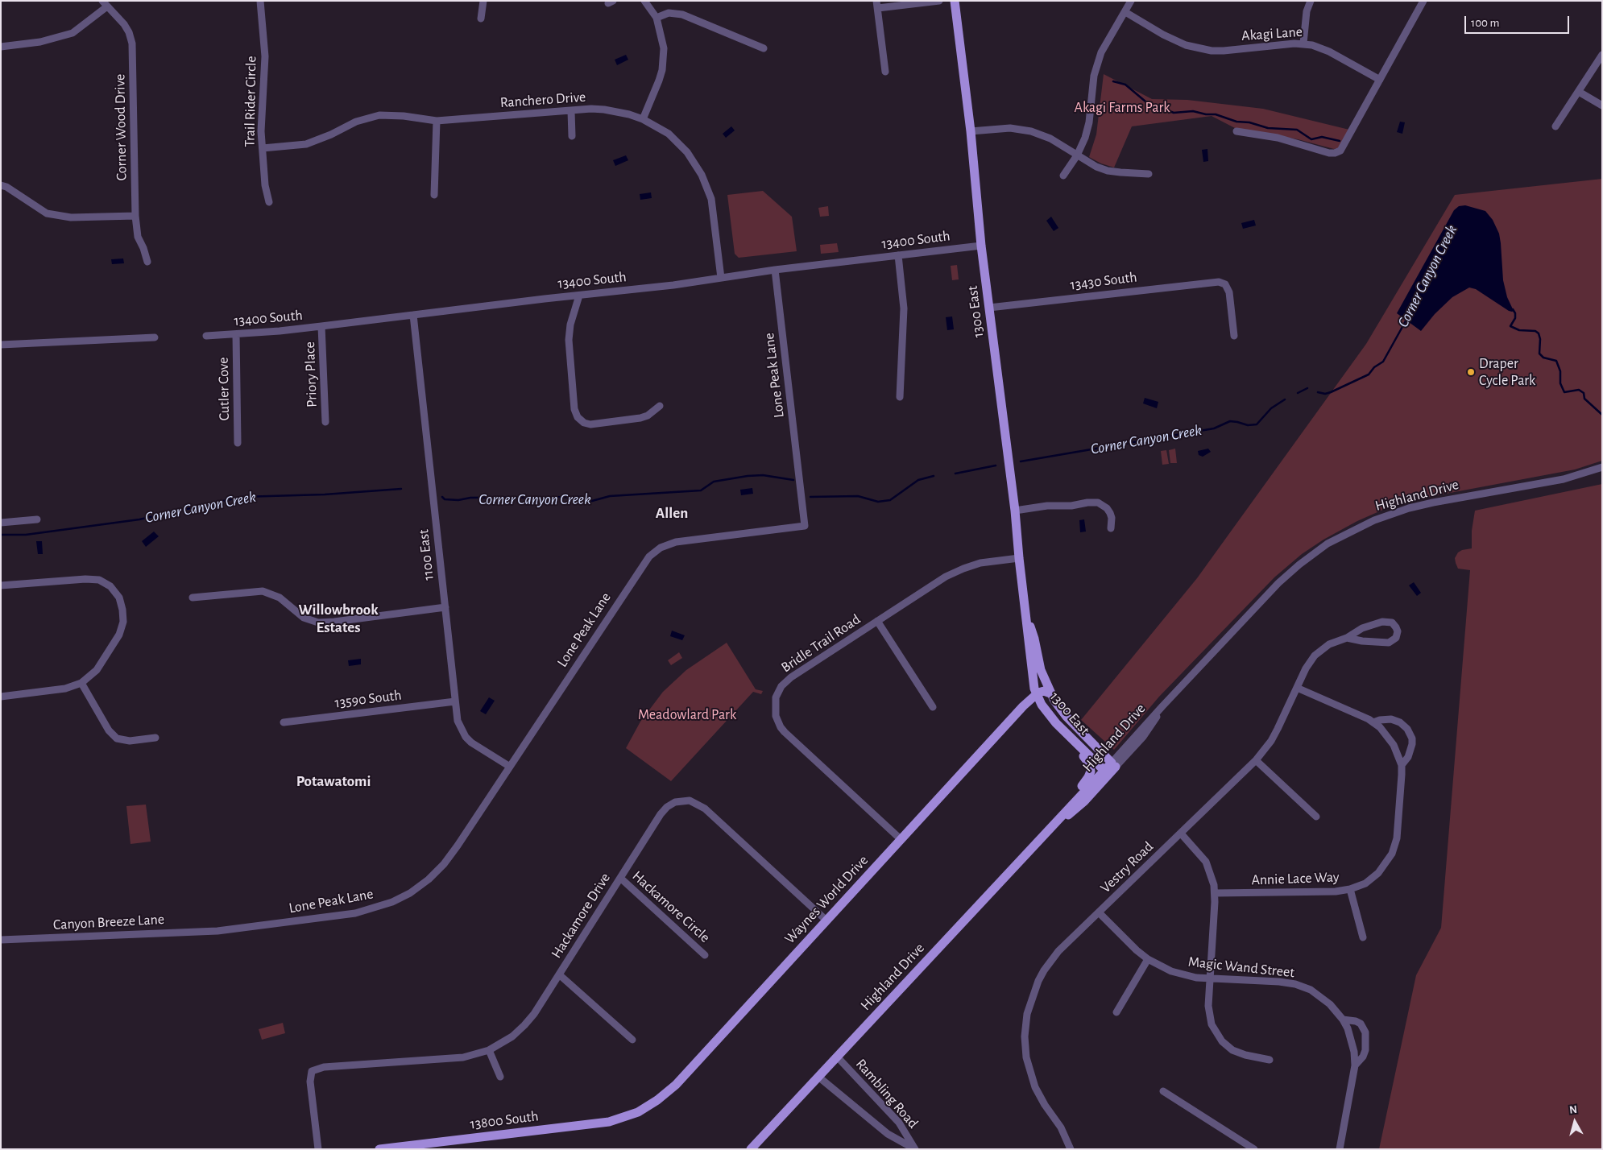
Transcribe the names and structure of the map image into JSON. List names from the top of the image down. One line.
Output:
{"streets":{"main road":["1300 East","Highland Drive","Waynes World Drive","13800 South"],"street":["Akagi Lane","Ranchero Drive","Trail Rider Circle","Corner Wood Drive","13400 South","13430 South","Priory Place","Lone Peak Lane","Cutler Cove","1100 East","Bridle Trail Road","13590 South","Vestry Road","Annie Lace Way","Hackamore Circle","Hackamore Drive","Canyon Breeze Lane","Magic Wand Street","Rambling Road"]},"crossings":[["Ranchero Drive","Trail Rider Circle"],["Ranchero Drive","13400 South"],["13400 South","1300 East"],["13400 South","Priory Place"],["13400 South","Lone Peak Lane"],["13400 South","Cutler Cove"],["13400 South","1100 East"],["13430 South","1300 East"],["1300 East","Highland Drive"],["1300 East","Bridle Trail Road"],["1300 East","Waynes World Drive"],["Lone Peak Lane","1100 East"],["Lone Peak Lane","Canyon Breeze Lane"],["Highland Drive","Rambling Road"],["1100 East","13590 South"],["Bridle Trail Road","Waynes World Drive"],["Vestry Road","Annie Lace Way"],["Vestry Road","Magic Wand Street"],["Waynes World Drive","Hackamore Drive"],["Waynes World Drive","13800 South"],["Hackamore Circle","Hackamore Drive"]],"districts":["Allen","Willowbrook Estates","Potawatomi"],"water":["Corner Canyon Creek"],"parks":["Akagi Farms Park","Meadowlard Park"],"places":["Draper Cycle Park"],"scale_bar":"100 m","north":"top"}
